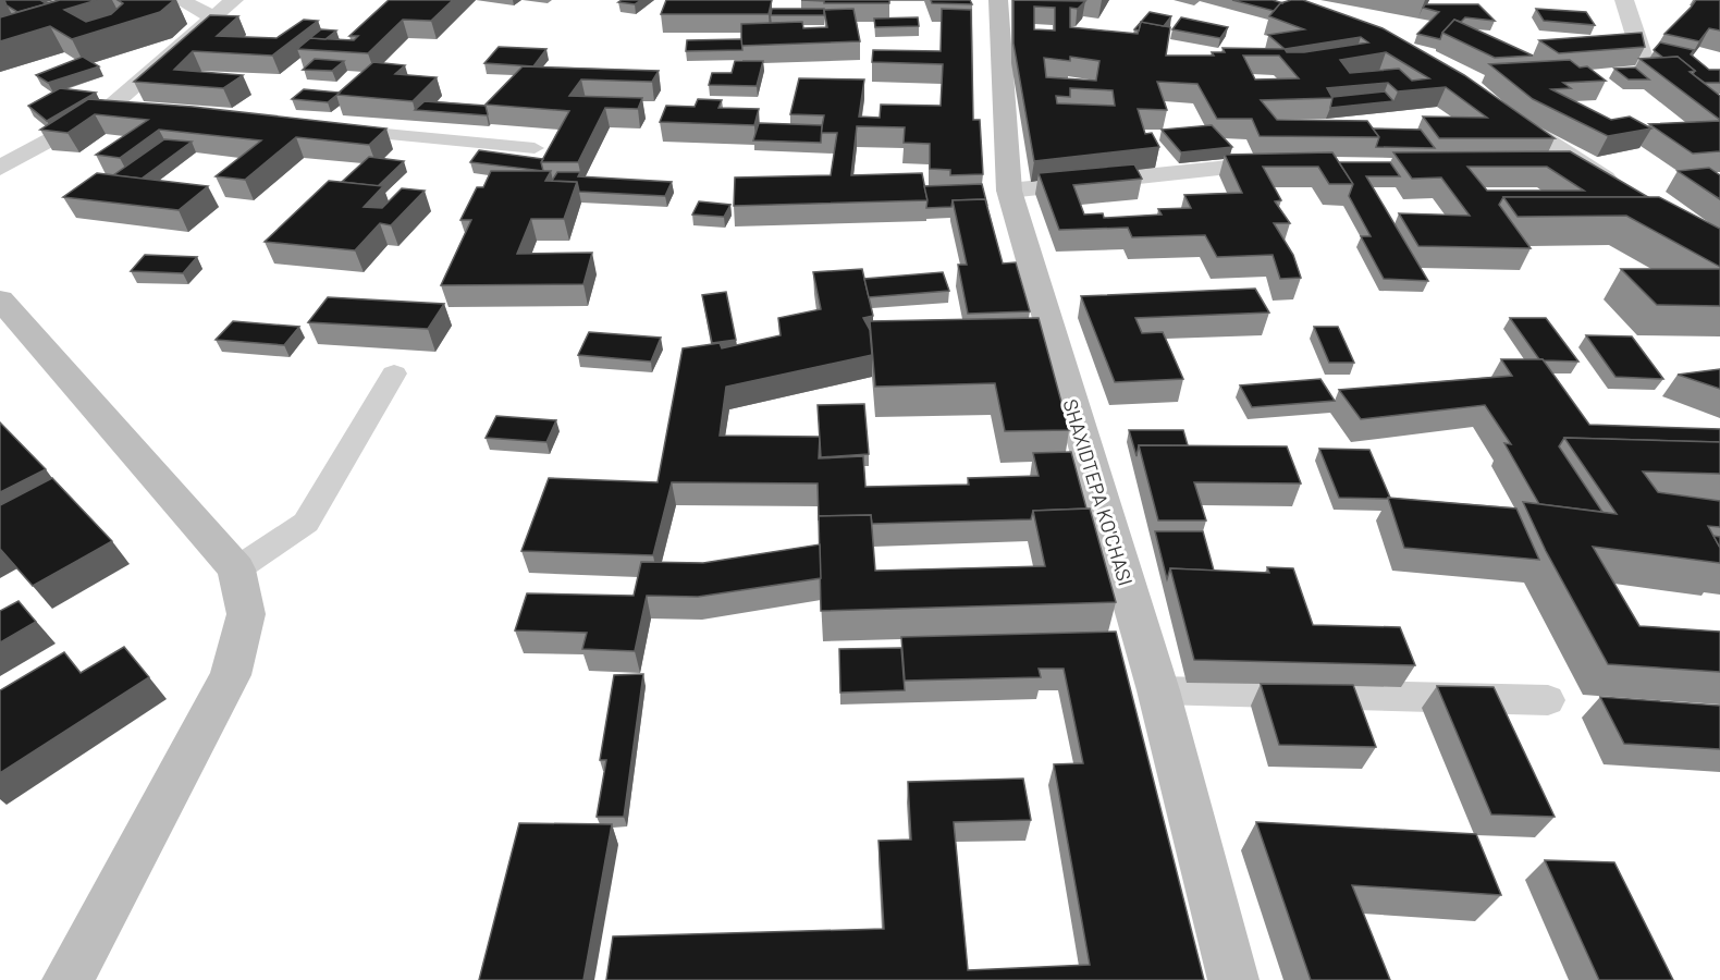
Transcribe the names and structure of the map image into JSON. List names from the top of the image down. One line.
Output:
{"streets":{"street":["SHAXIDTEPA KO'CHASI"]}}
